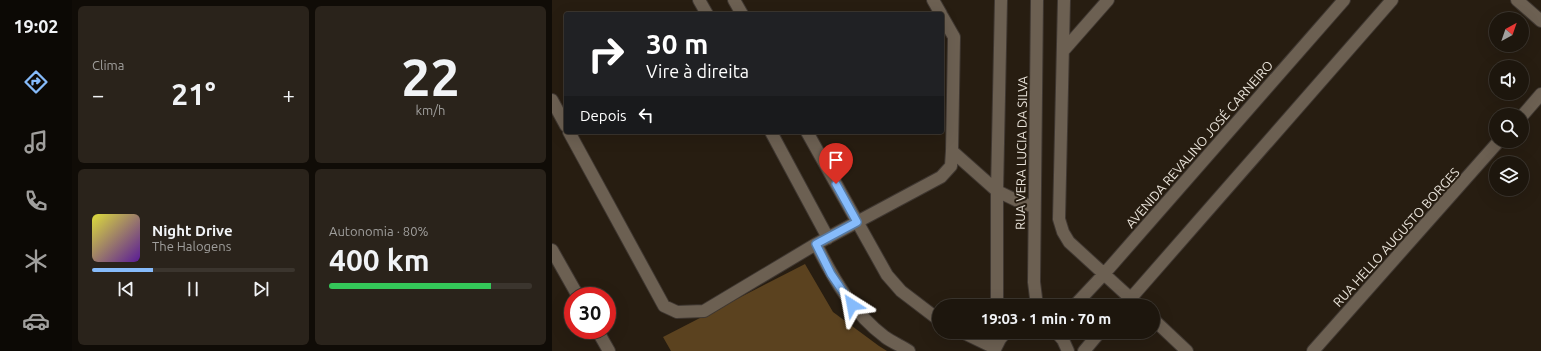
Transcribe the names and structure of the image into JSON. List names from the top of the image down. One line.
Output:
{"streets":{"street":["AVENIDA REVALINO JOSÉ CARNEIRO","RUA VERA LUCIA DA SILVA","RUA HELLO AUGUSTO BORGES"]},"north":"top right","page":{"tabs":"19:02","tile":["Clima",["22","km/h"],["Autonomia · 80%","400 km"]],"turn":["30 m","Vire à direita"],"heat":["−","21°","+"],"then":"Depois","song":["Night Drive","The Halogens"],"limit":"30","trip":"19:03 · 1 min · 70 m"}}
